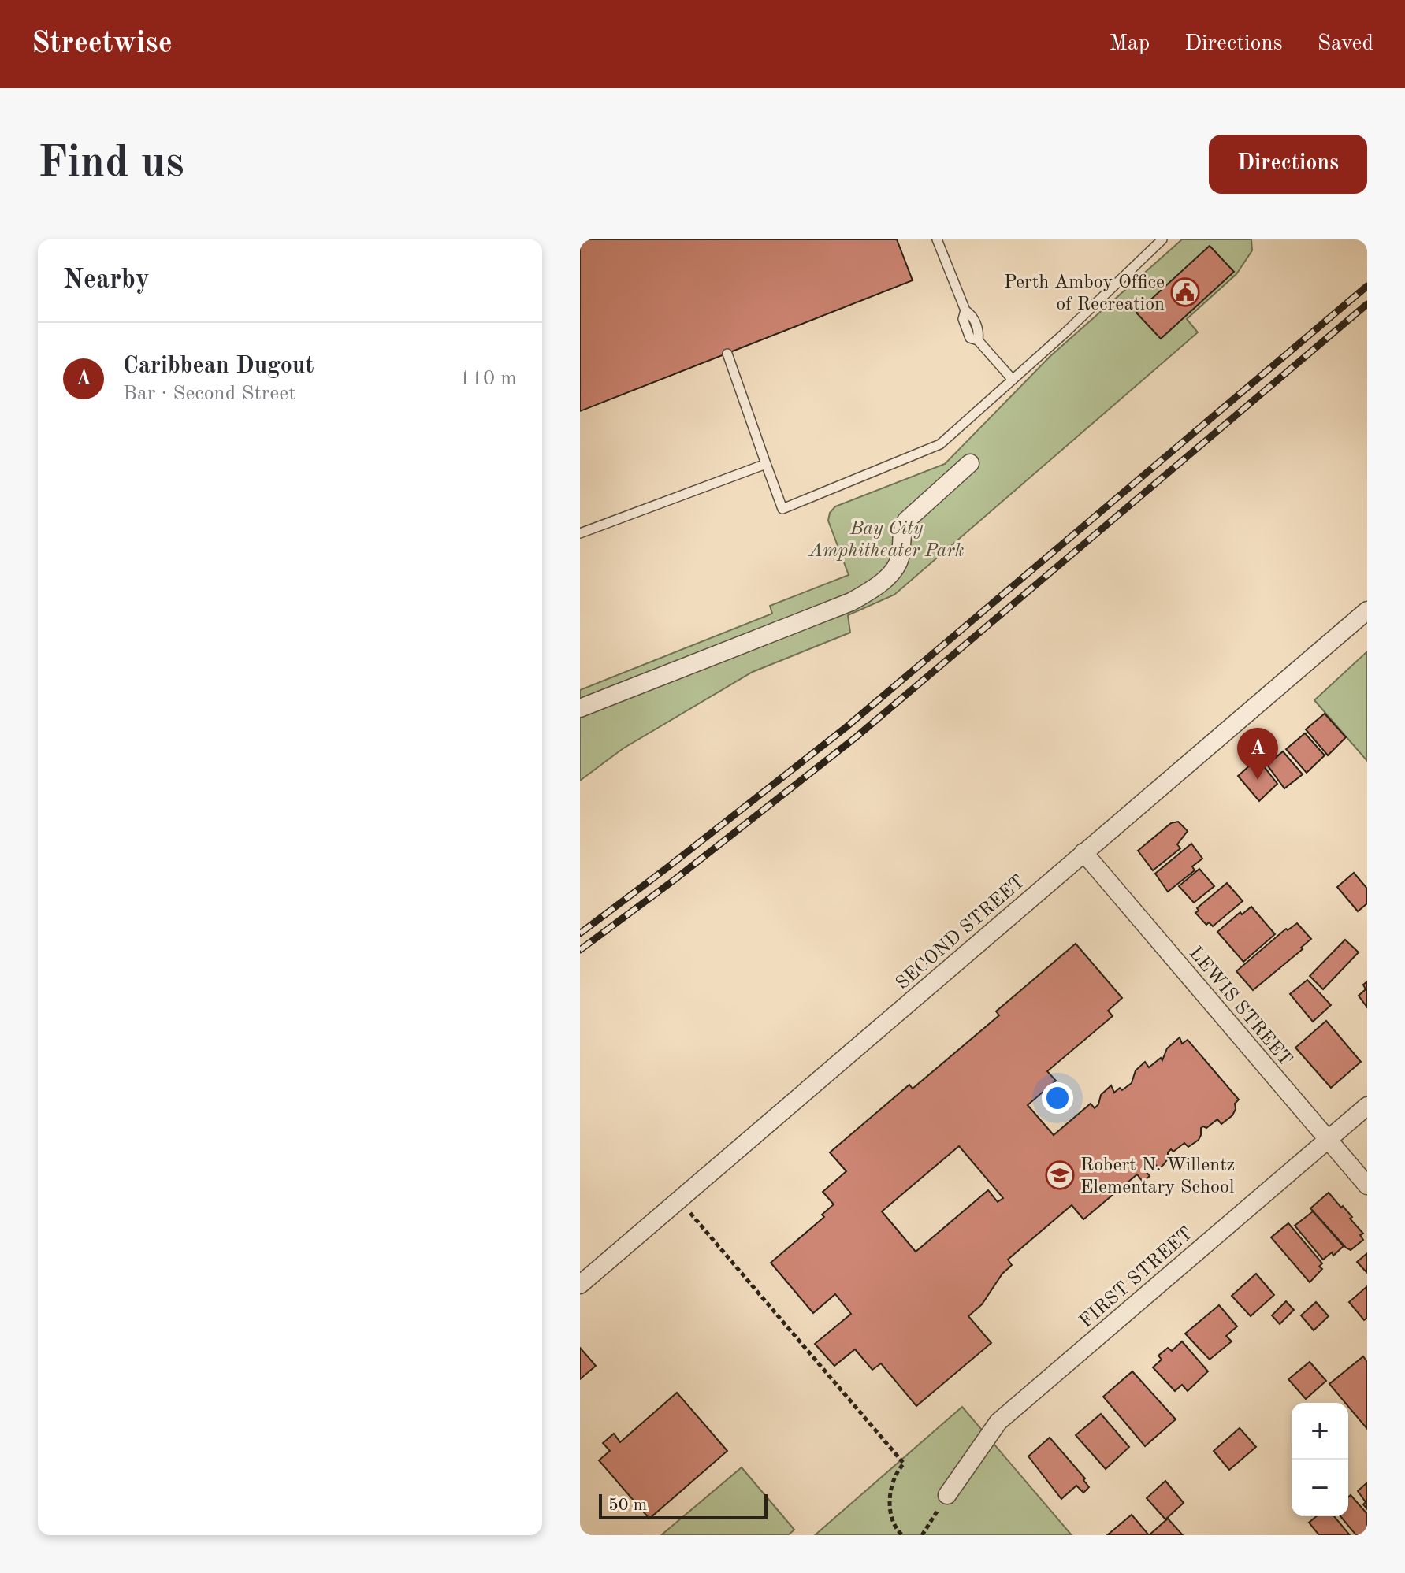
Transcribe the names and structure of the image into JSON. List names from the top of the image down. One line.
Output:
{"streets":{"street":["SECOND STREET","LEWIS STREET","FIRST STREET"]},"crossings":[["SECOND STREET","LEWIS STREET"],["LEWIS STREET","FIRST STREET"]],"parks":["Bay City Amphitheater Park"],"places":{"public building":["Perth Amboy Office of Recreation"],"school or university":["Robert N. Willentz Elementary School"]},"scale_bar":"50 m","page":{"header":"Streetwise","nav":["Map","Directions","Saved"],"buttons":"Directions","title":"Find us","heading":"Nearby","list":[{"mark":"A","name":"Caribbean Dugout","note":"Bar · Second Street","value":"110 m"}],"pins":"A","map_buttons":["+","−"],"scale":"50 m"}}
